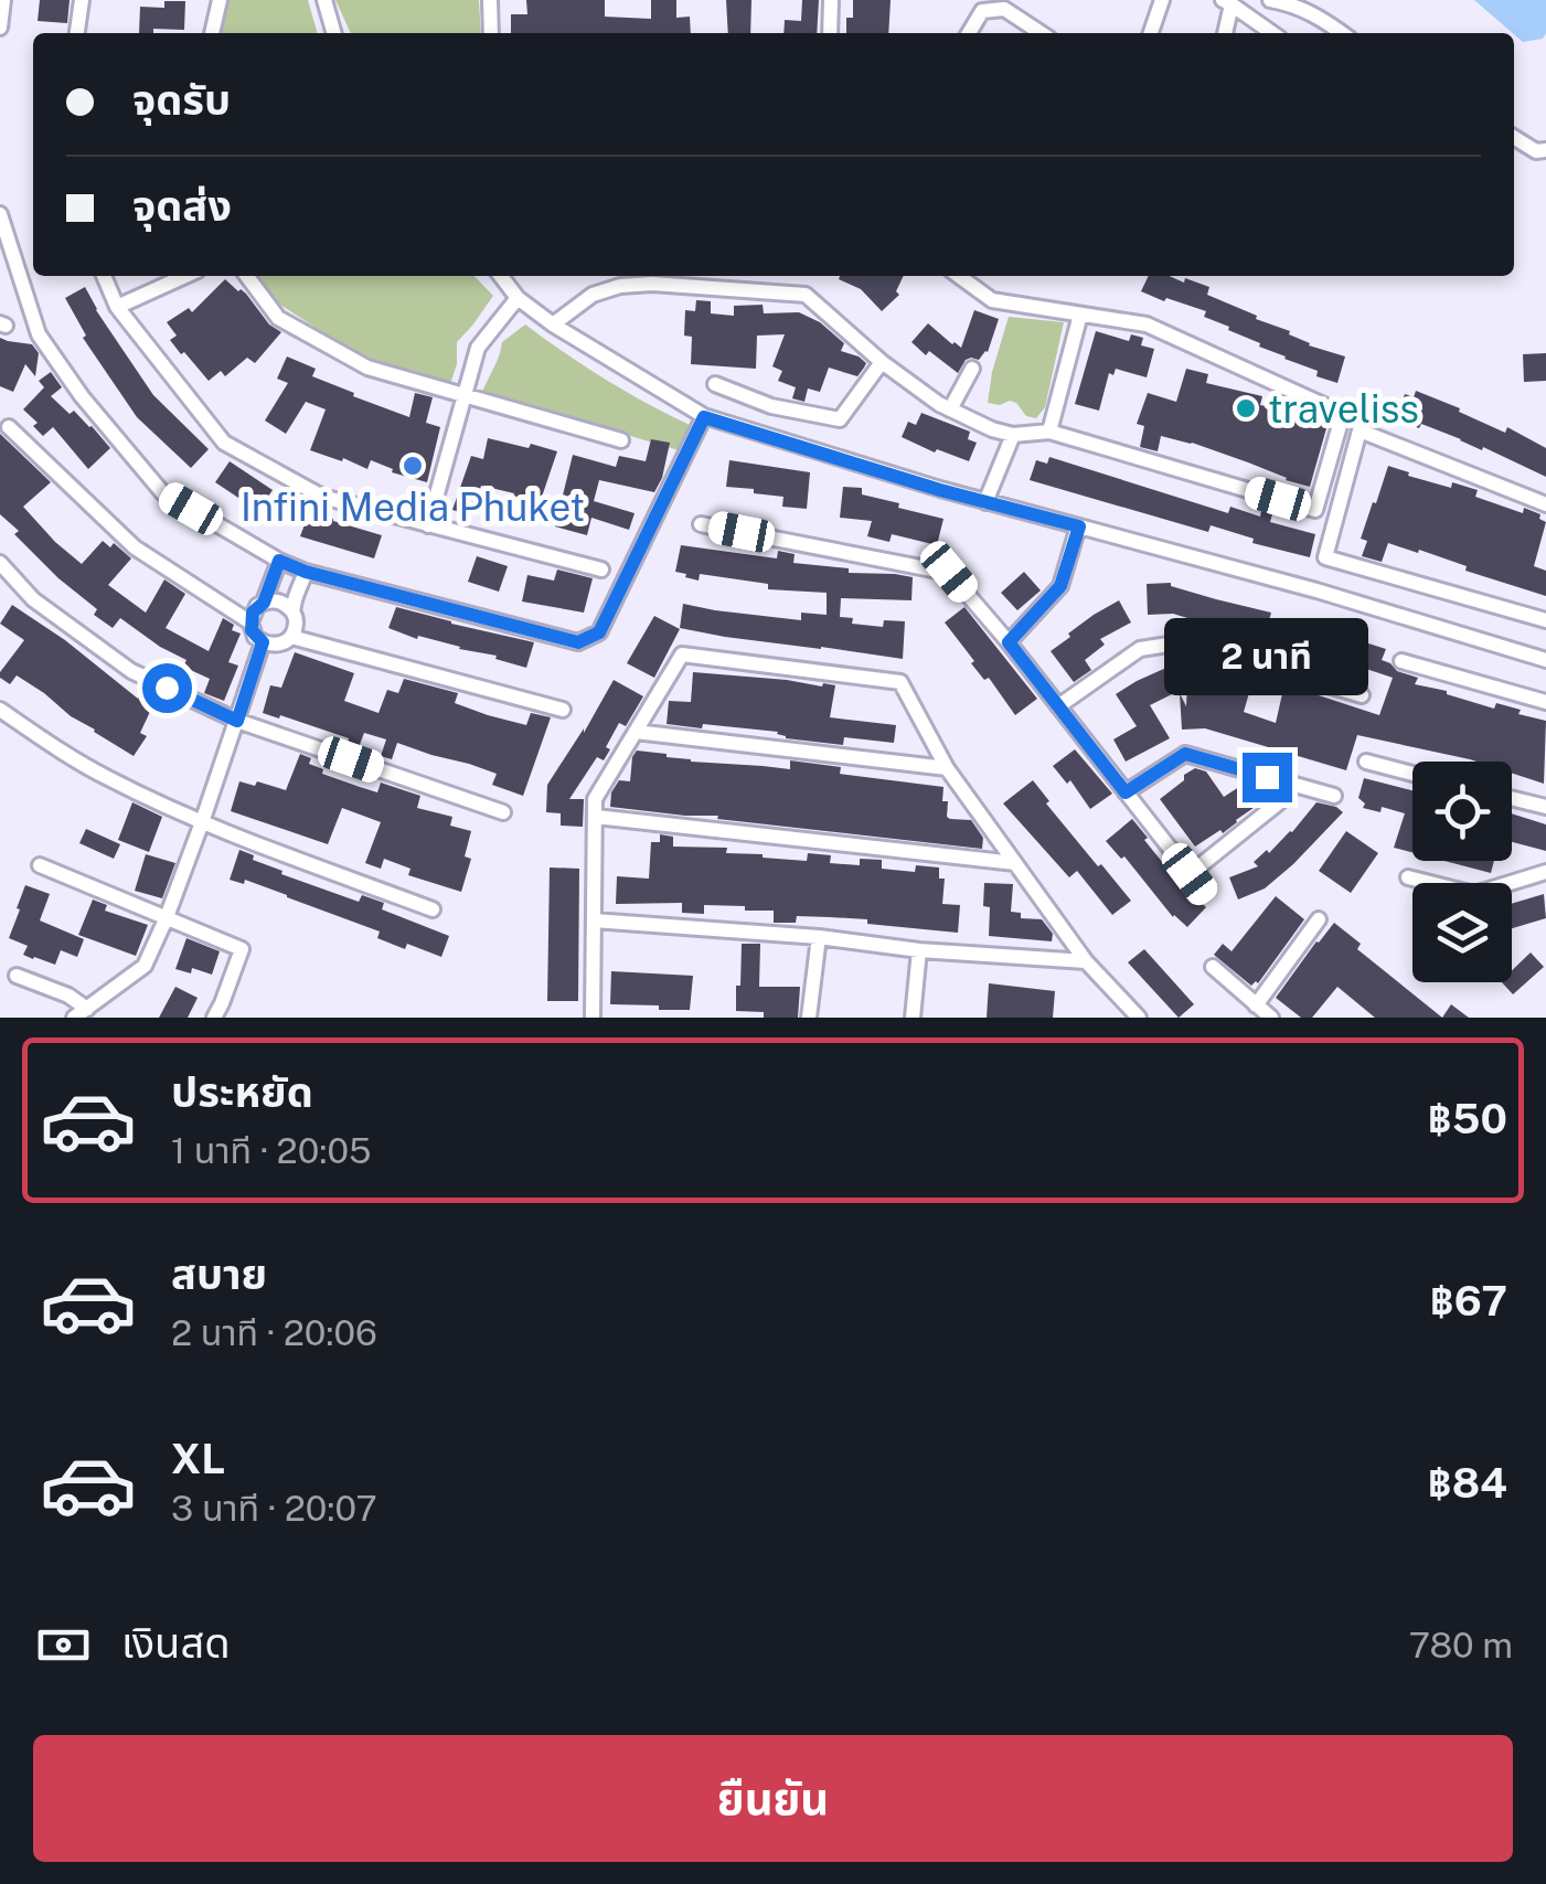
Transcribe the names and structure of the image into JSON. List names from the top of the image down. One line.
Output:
{"places":["traveliss","Infini Media Phuket"],"page":{"banner":["จุดรับ","จุดส่ง"],"bubble":"2 นาที","list":[{"name":"ประหยัด","note":"1 นาที · 20:05","value":"฿50"},{"name":"สบาย","note":"2 นาที · 20:06","value":"฿67"},{"name":"XL","note":"3 นาที · 20:07","value":"฿84"}],"pay":["เงินสด","780 m"],"buttons":"ยืนยัน"}}
